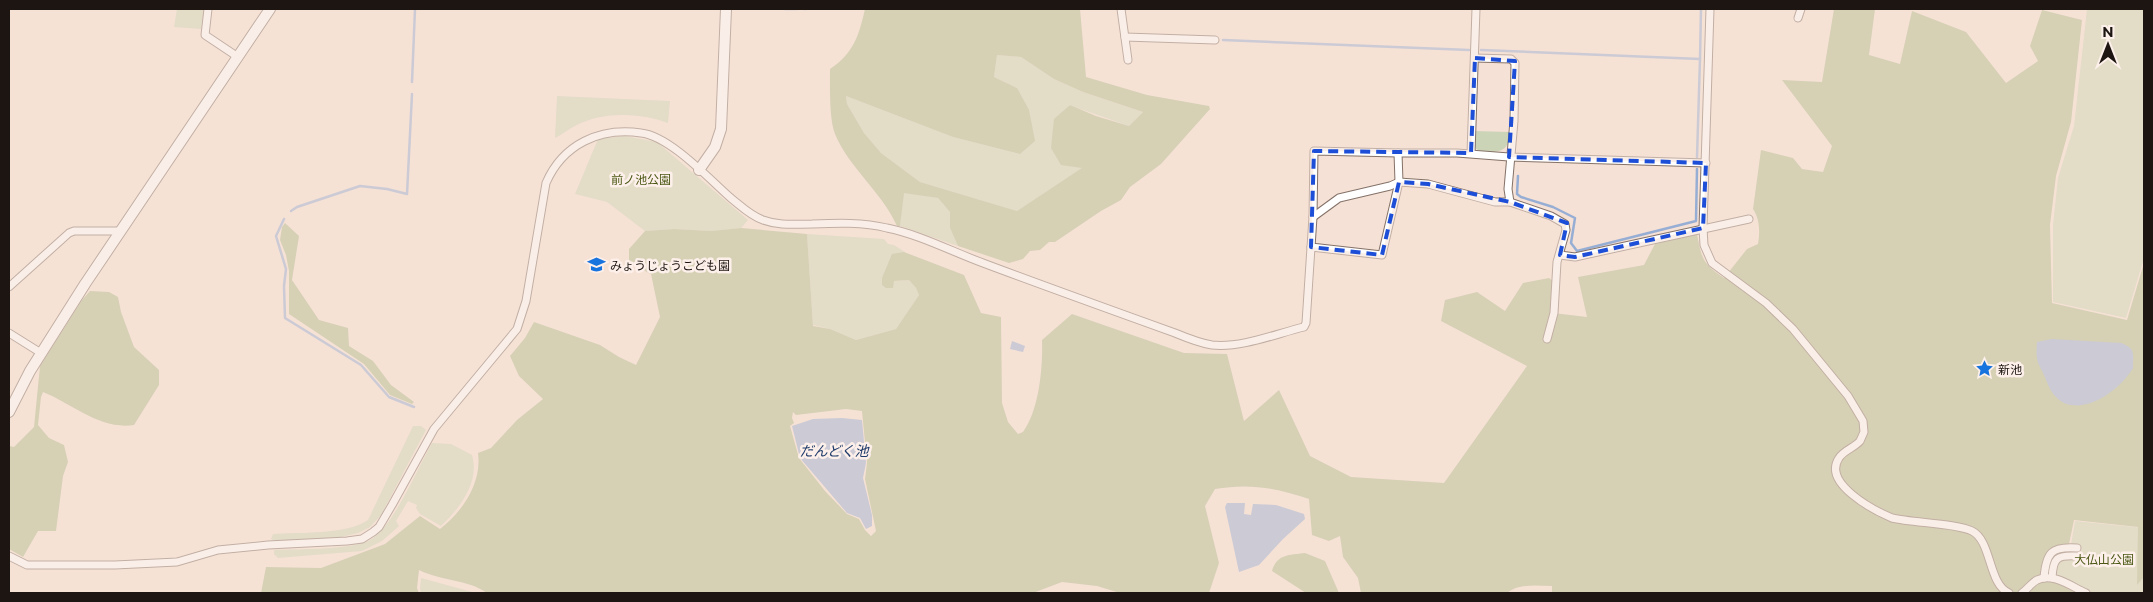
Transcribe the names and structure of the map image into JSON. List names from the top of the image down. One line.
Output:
{"water":["だんどく池"],"parks":["前ノ池公園","大仏山公園"],"places":{"school or university":["みょうじょうこども園"],"place":["新池"]},"north":"top"}
